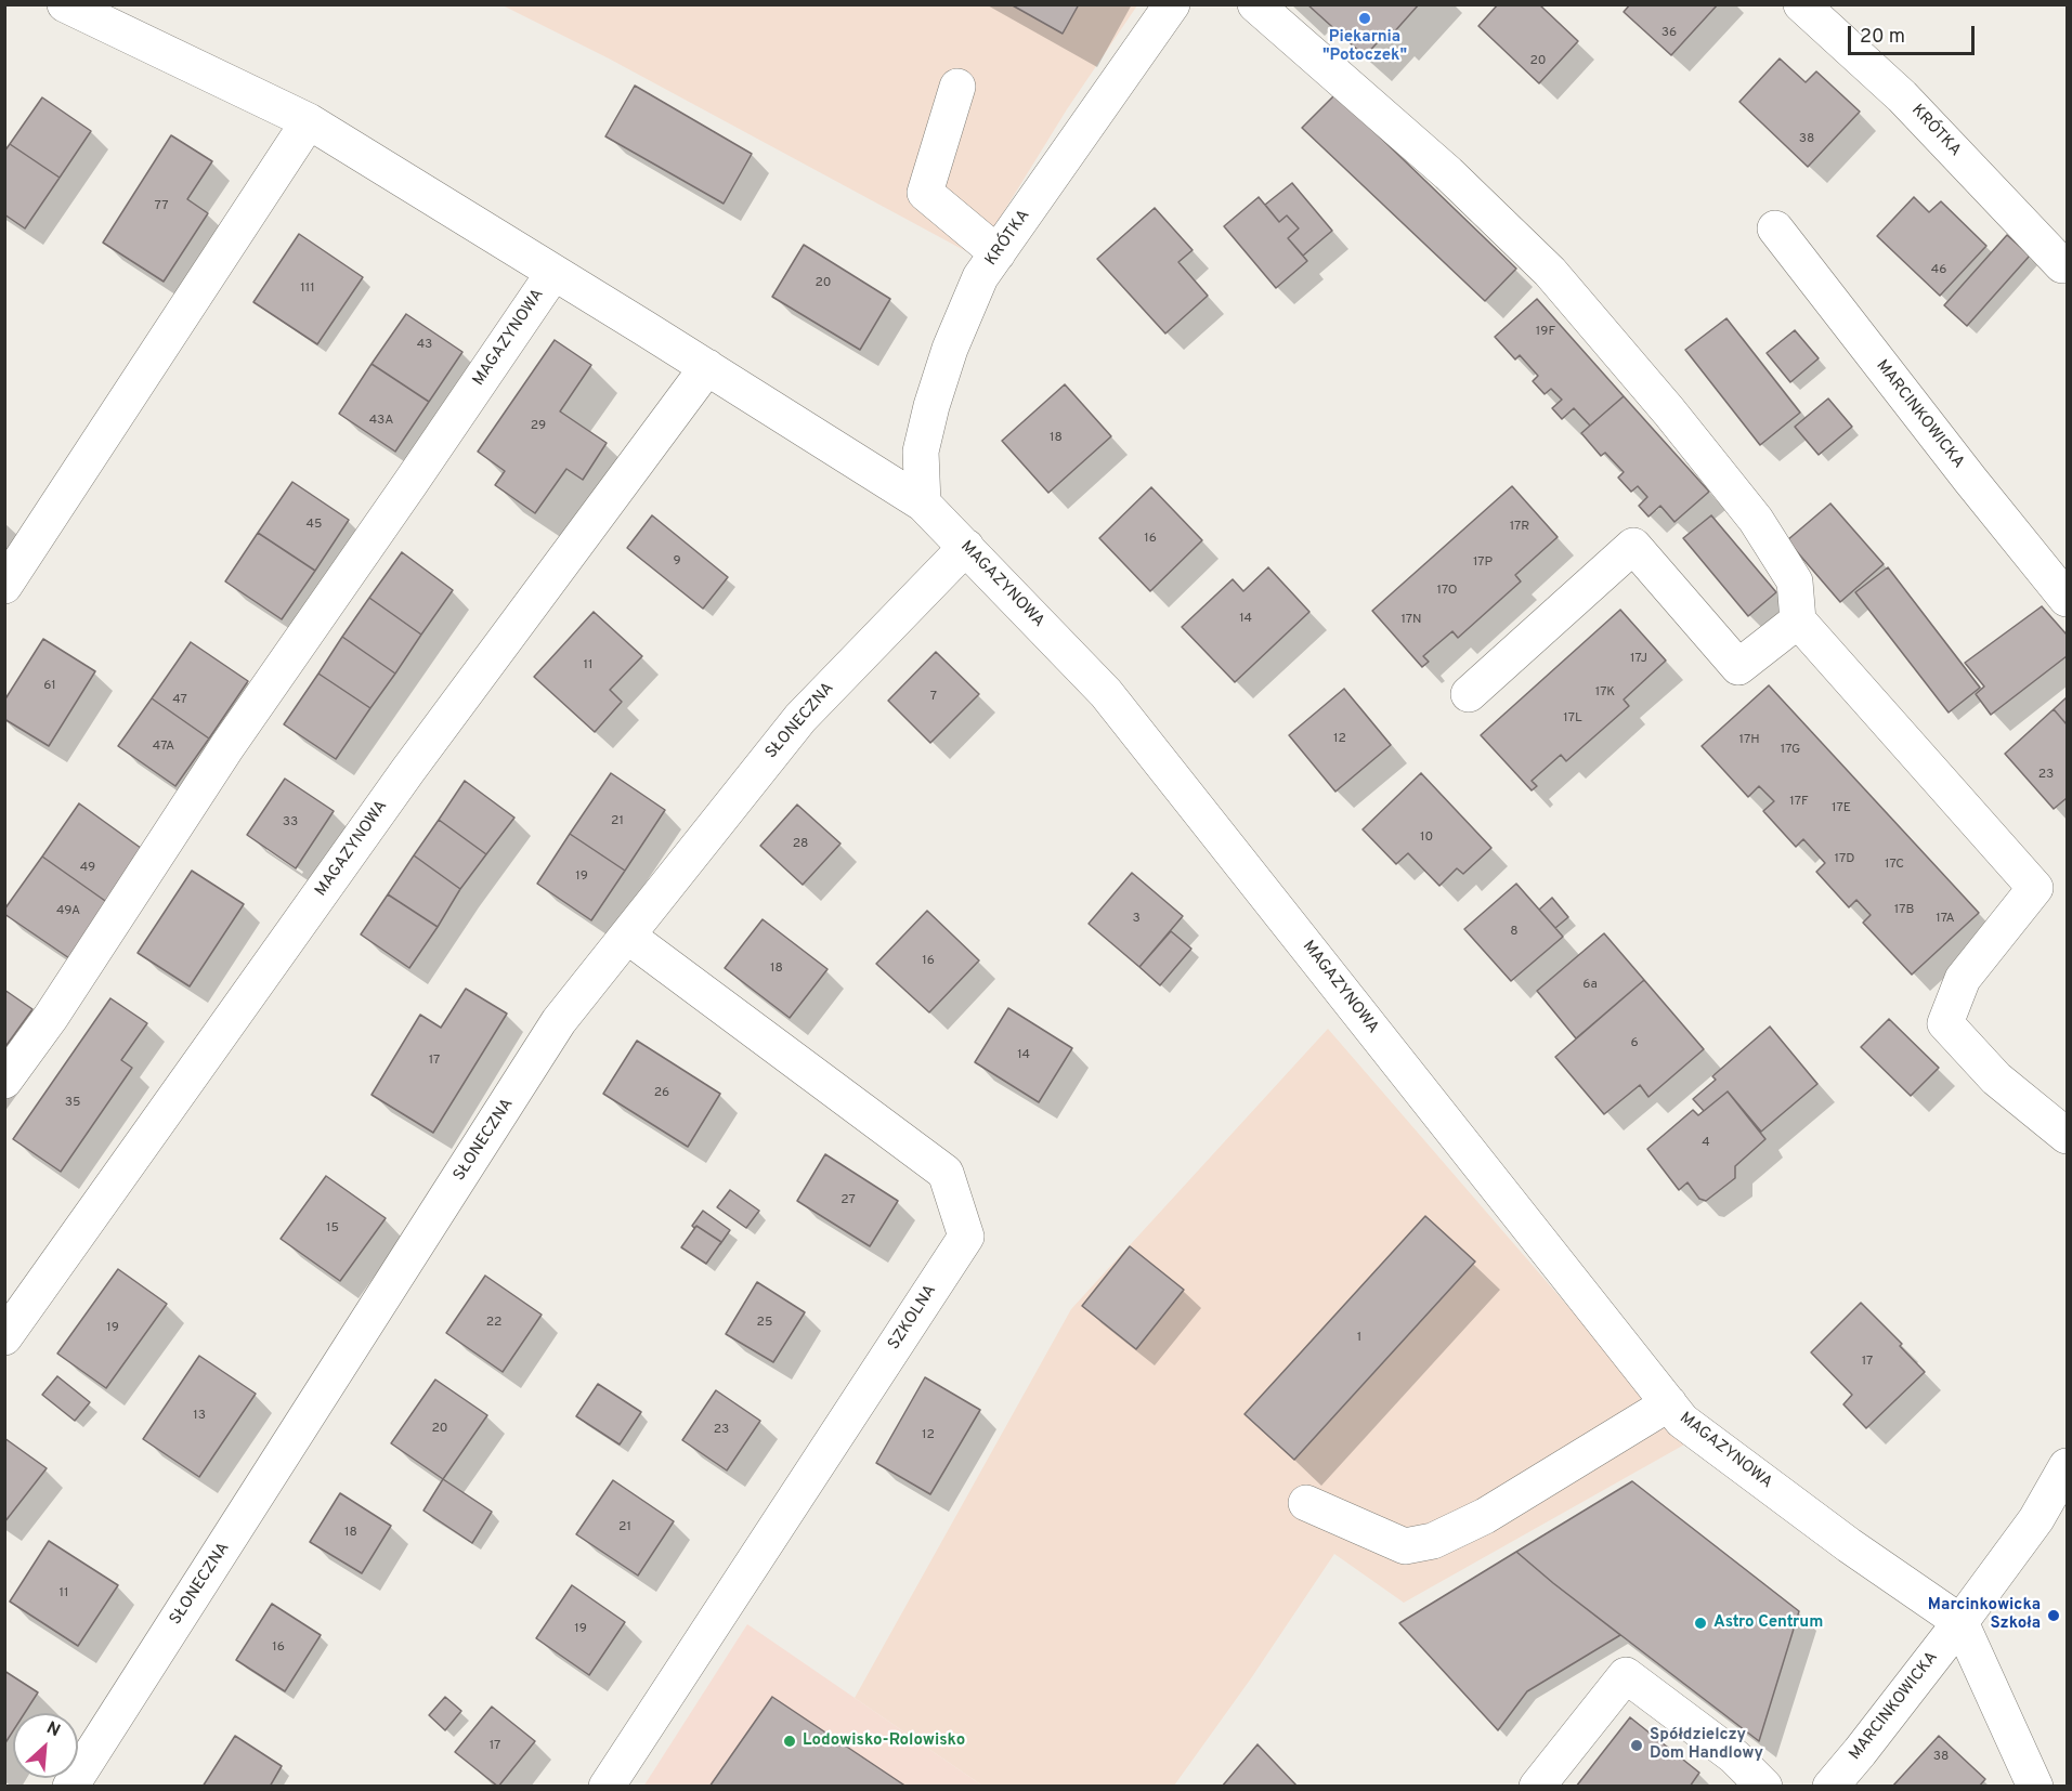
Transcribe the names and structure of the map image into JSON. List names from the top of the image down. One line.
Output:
{"streets":{"street":["KRÓTKA","MAGAZYNOWA","MARCINKOWICKA","SŁONECZNA","SZKOLNA"]},"crossings":[["KRÓTKA","MAGAZYNOWA"],["MAGAZYNOWA","MARCINKOWICKA"],["MAGAZYNOWA","SŁONECZNA"],["SŁONECZNA","SZKOLNA"]],"places":["Piekarnia \"Potoczek\"","Marcinkowicka Szkoła","Astro Centrum","Lodowisko-Rolowisko","Spółdzielczy Dom Handlowy"],"house_numbers":["36","20","38","77","46","20","111","19F","43","43A","29","18","45","17R","16","9","17P","17O","14","17N","17J","11","61","17K","7","47","17L","12","17H","47A","17G","23","17F","17E","21","33","10","28","17D","17C","49","19","17B","49A","3","17A","8","16","18","6a","6","14","17","26","35","4","27","15","22","25","19","1","17","13","20","23","12","21","18","11","19","16","17","38"],"scale_bar":"20 m","north":"top right"}
